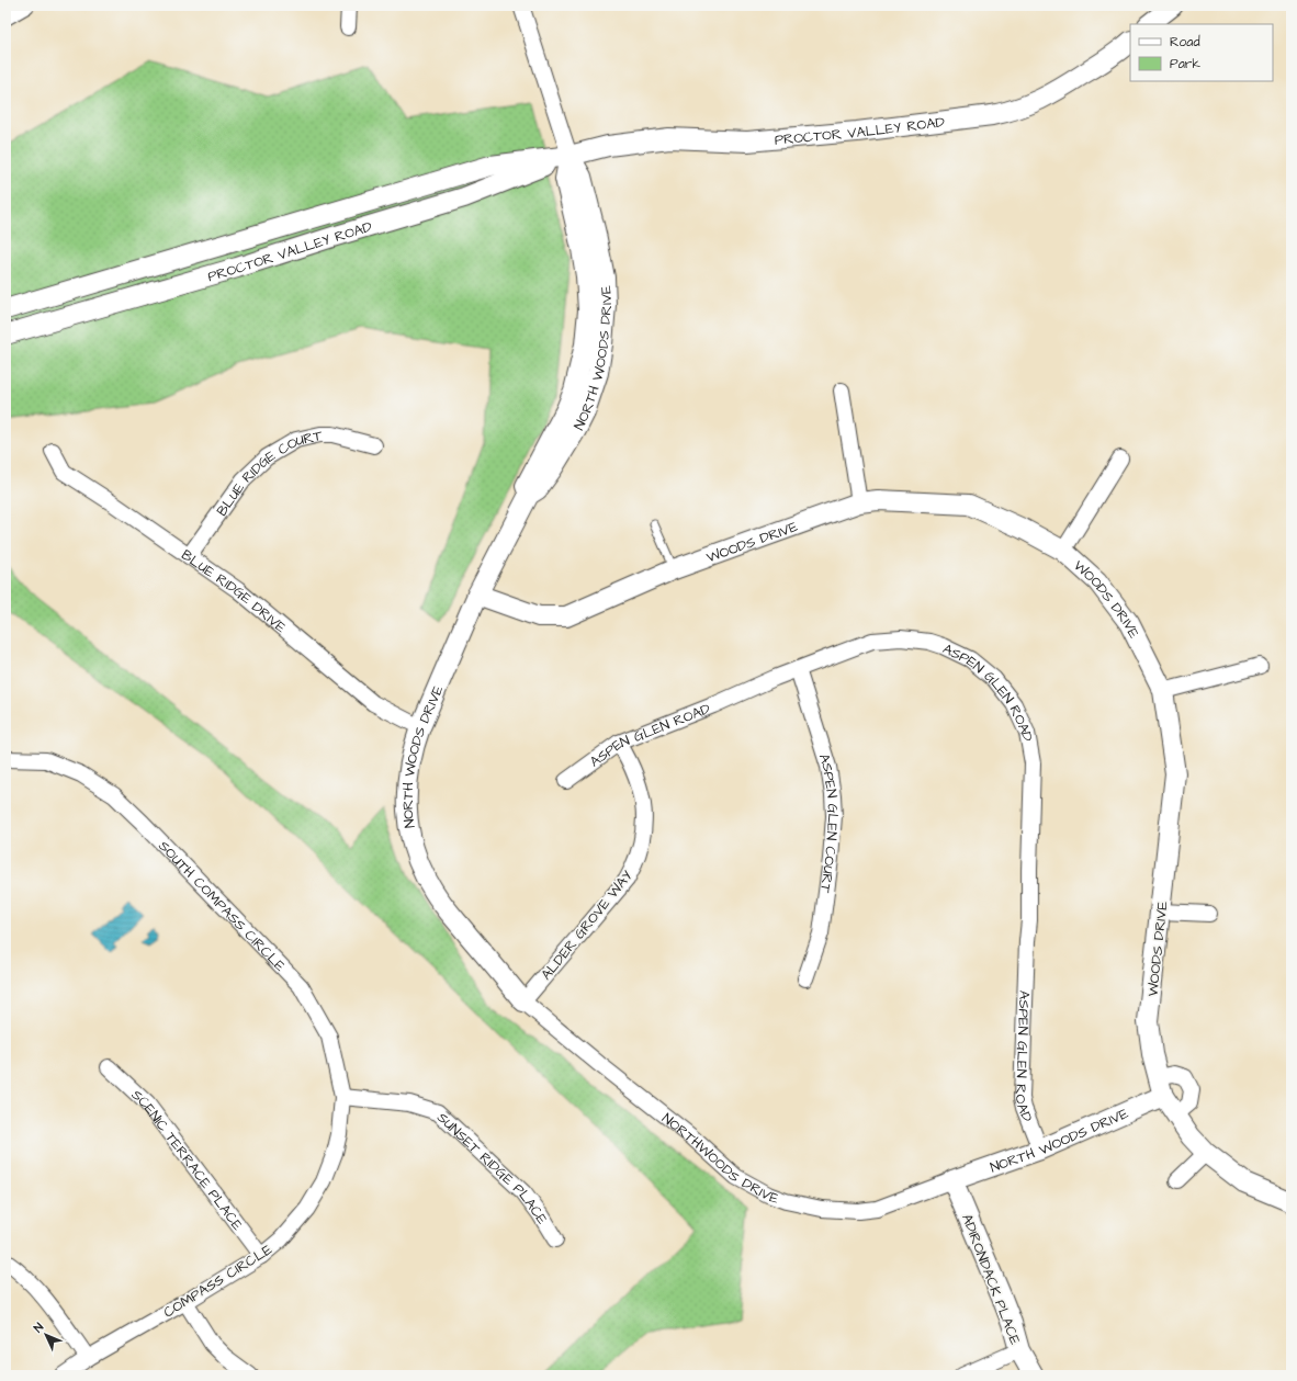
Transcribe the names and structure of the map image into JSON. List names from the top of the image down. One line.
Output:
{"streets":{"street":["PROCTOR VALLEY ROAD","NORTH WOODS DRIVE","BLUE RIDGE COURT","WOODS DRIVE","BLUE RIDGE DRIVE","ASPEN GLEN ROAD","ASPEN GLEN COURT","SOUTH COMPASS CIRCLE","ALDER GROVE WAY","NORTHWOODS DRIVE","SCENIC TERRACE PLACE","SUNSET RIDGE PLACE","ADIRONDACK PLACE","COMPASS CIRCLE"]},"crossings":[["PROCTOR VALLEY ROAD","NORTH WOODS DRIVE"],["NORTH WOODS DRIVE","WOODS DRIVE"],["NORTH WOODS DRIVE","BLUE RIDGE DRIVE"],["NORTH WOODS DRIVE","ASPEN GLEN ROAD"],["NORTH WOODS DRIVE","ALDER GROVE WAY"],["NORTH WOODS DRIVE","NORTHWOODS DRIVE"],["NORTH WOODS DRIVE","ADIRONDACK PLACE"],["BLUE RIDGE COURT","BLUE RIDGE DRIVE"],["ASPEN GLEN ROAD","ASPEN GLEN COURT"],["ASPEN GLEN ROAD","ALDER GROVE WAY"],["SOUTH COMPASS CIRCLE","SUNSET RIDGE PLACE"],["SOUTH COMPASS CIRCLE","COMPASS CIRCLE"],["ALDER GROVE WAY","NORTHWOODS DRIVE"],["NORTHWOODS DRIVE","ADIRONDACK PLACE"],["SCENIC TERRACE PLACE","COMPASS CIRCLE"],["SUNSET RIDGE PLACE","COMPASS CIRCLE"]],"legend":["Road","Park"],"north":"top left"}
